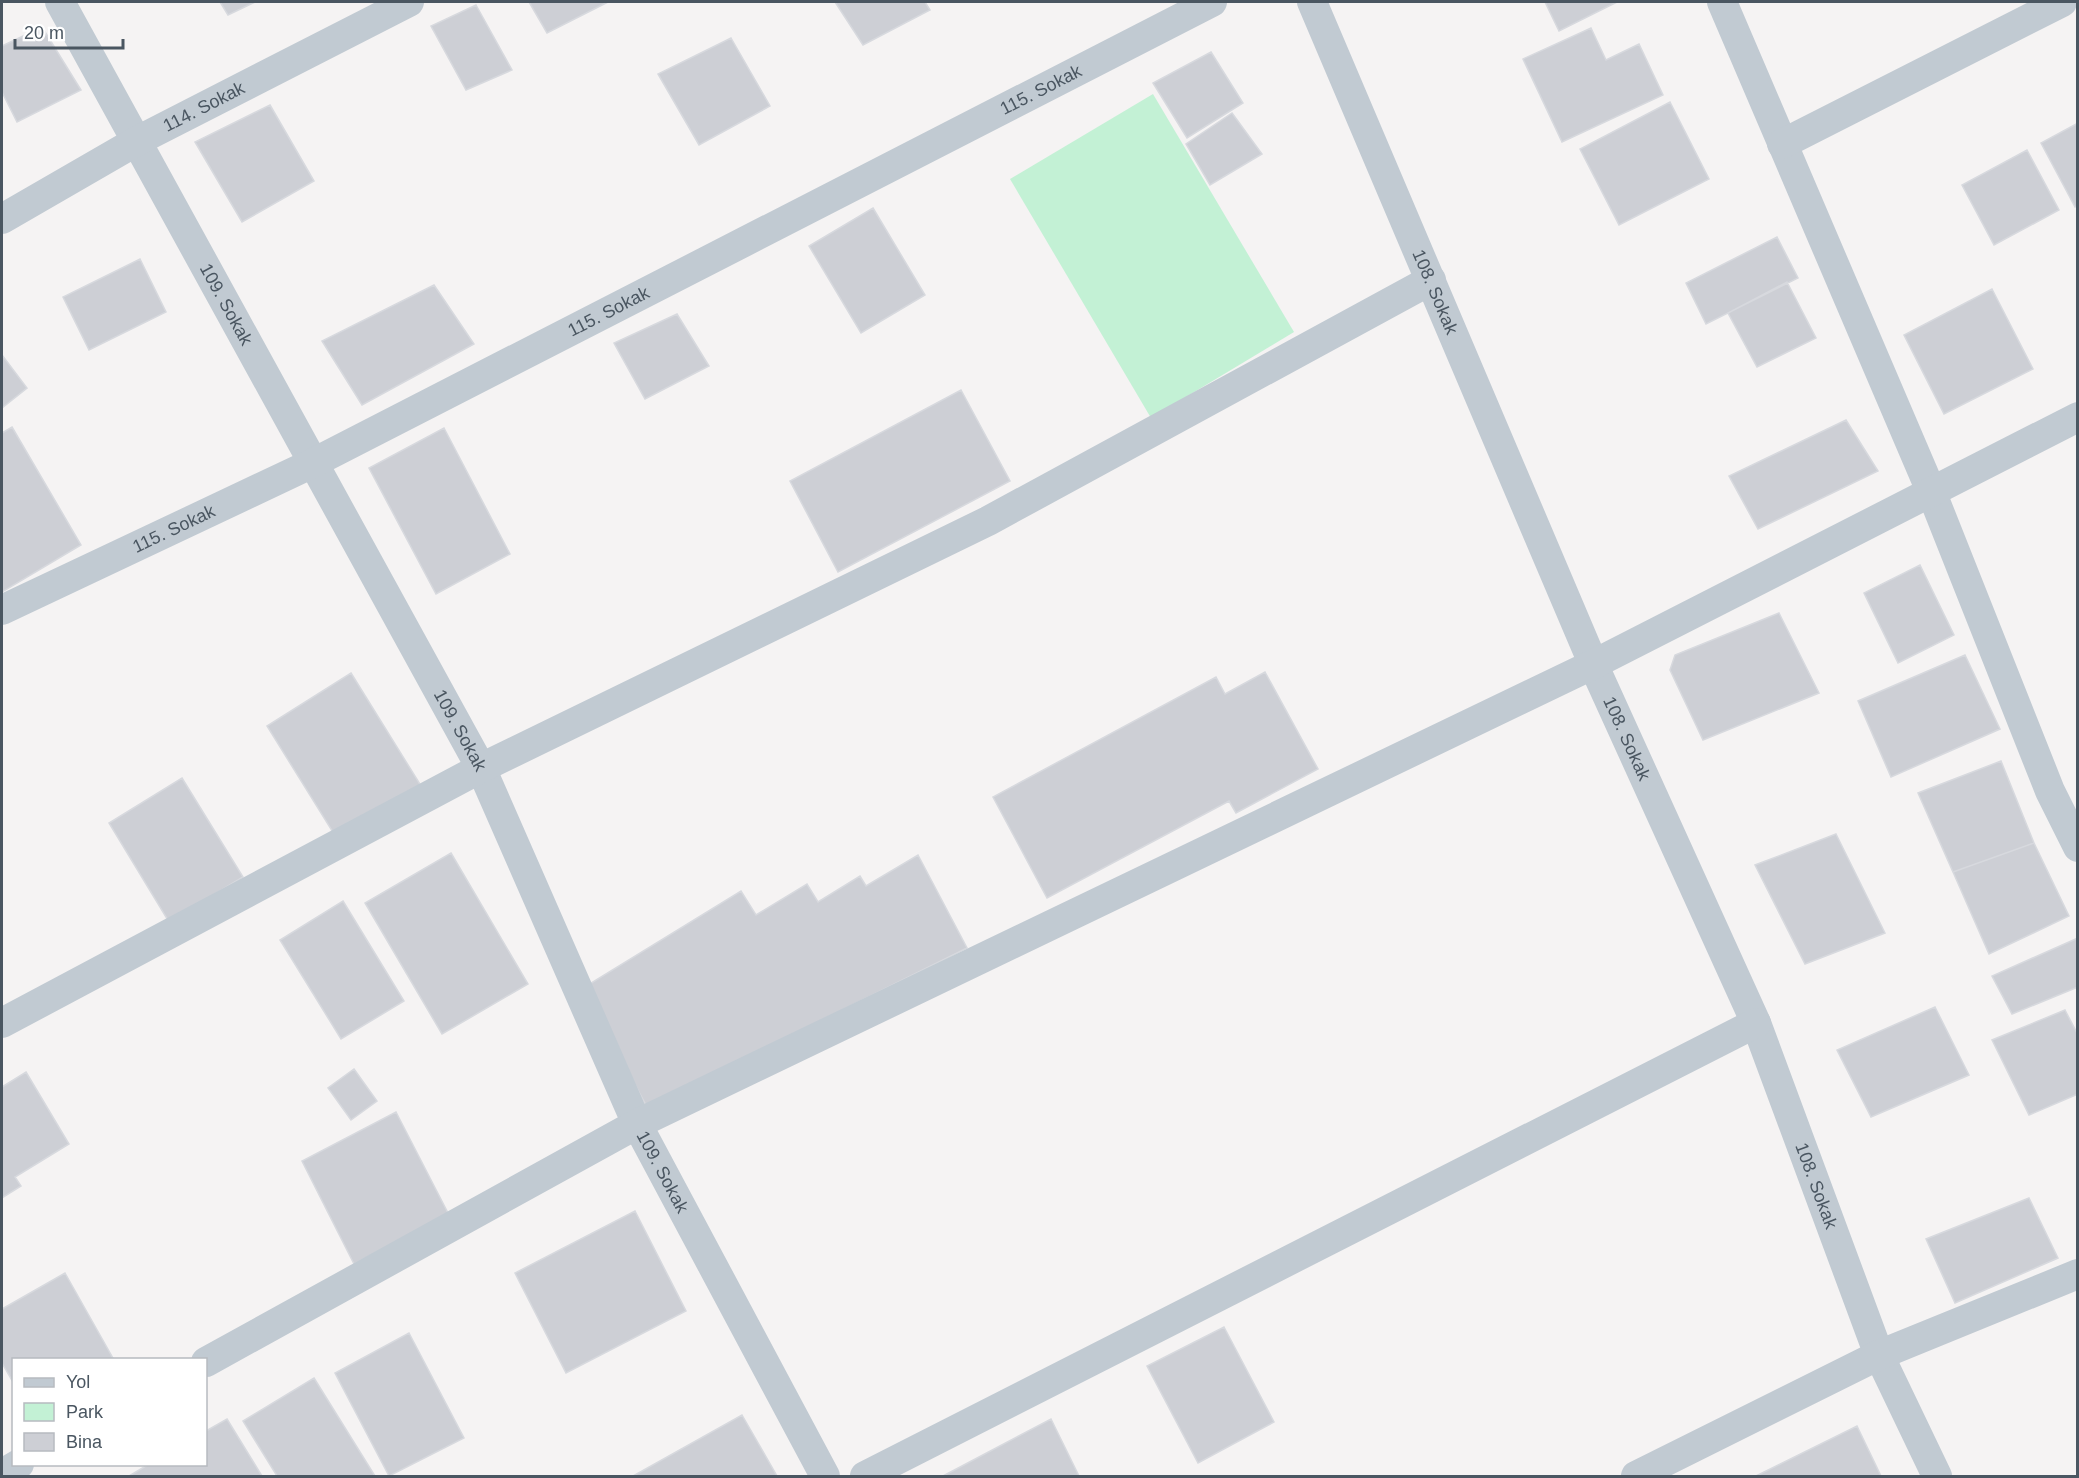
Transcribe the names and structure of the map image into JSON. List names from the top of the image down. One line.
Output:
{"streets":{"street":["115. Sokak","114. Sokak","108. Sokak","109. Sokak"]},"crossings":[["115. Sokak","109. Sokak"],["114. Sokak","109. Sokak"]],"legend":["Yol","Park","Bina"],"scale_bar":"20 m"}
